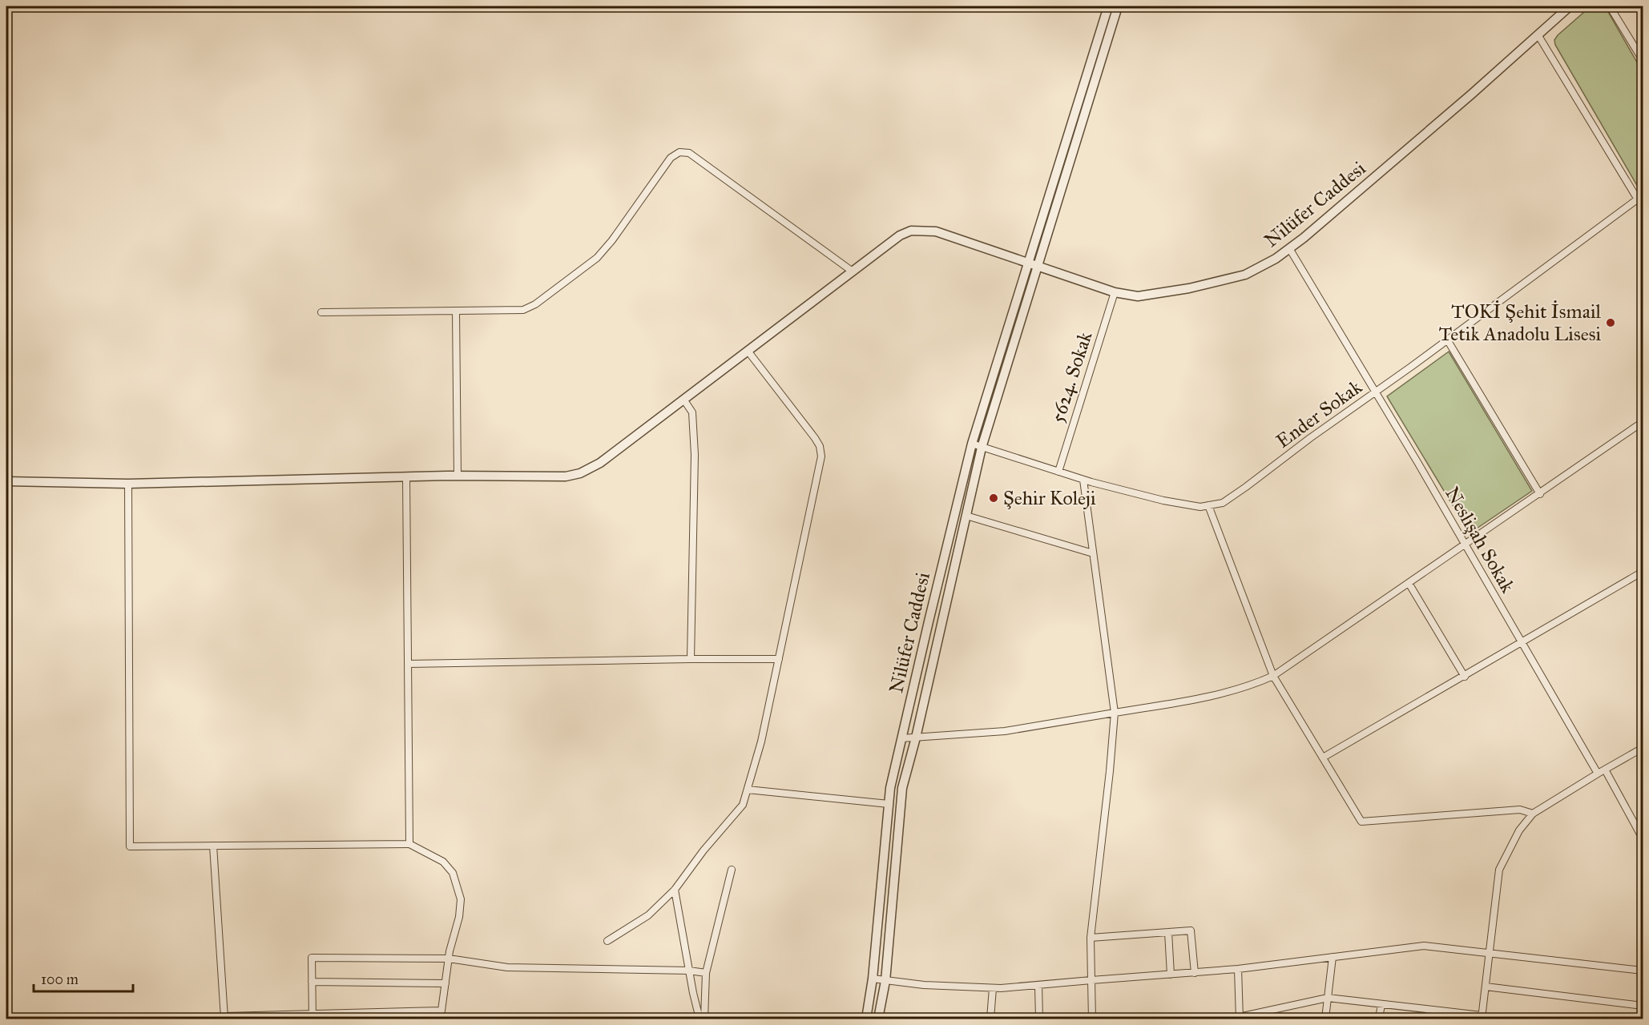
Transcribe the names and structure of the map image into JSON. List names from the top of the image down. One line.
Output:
{"streets":{"street":["Nilüfer Caddesi","5624. Sokak","Ender Sokak","Neslişah Sokak"]},"crossings":[["Nilüfer Caddesi","5624. Sokak"],["Nilüfer Caddesi","Ender Sokak"],["Nilüfer Caddesi","Neslişah Sokak"],["5624. Sokak","Ender Sokak"],["Ender Sokak","Neslişah Sokak"]],"places":["TOKİ Şehit İsmail Tetik Anadolu Lisesi","Şehir Koleji"],"scale_bar":"100 m"}
